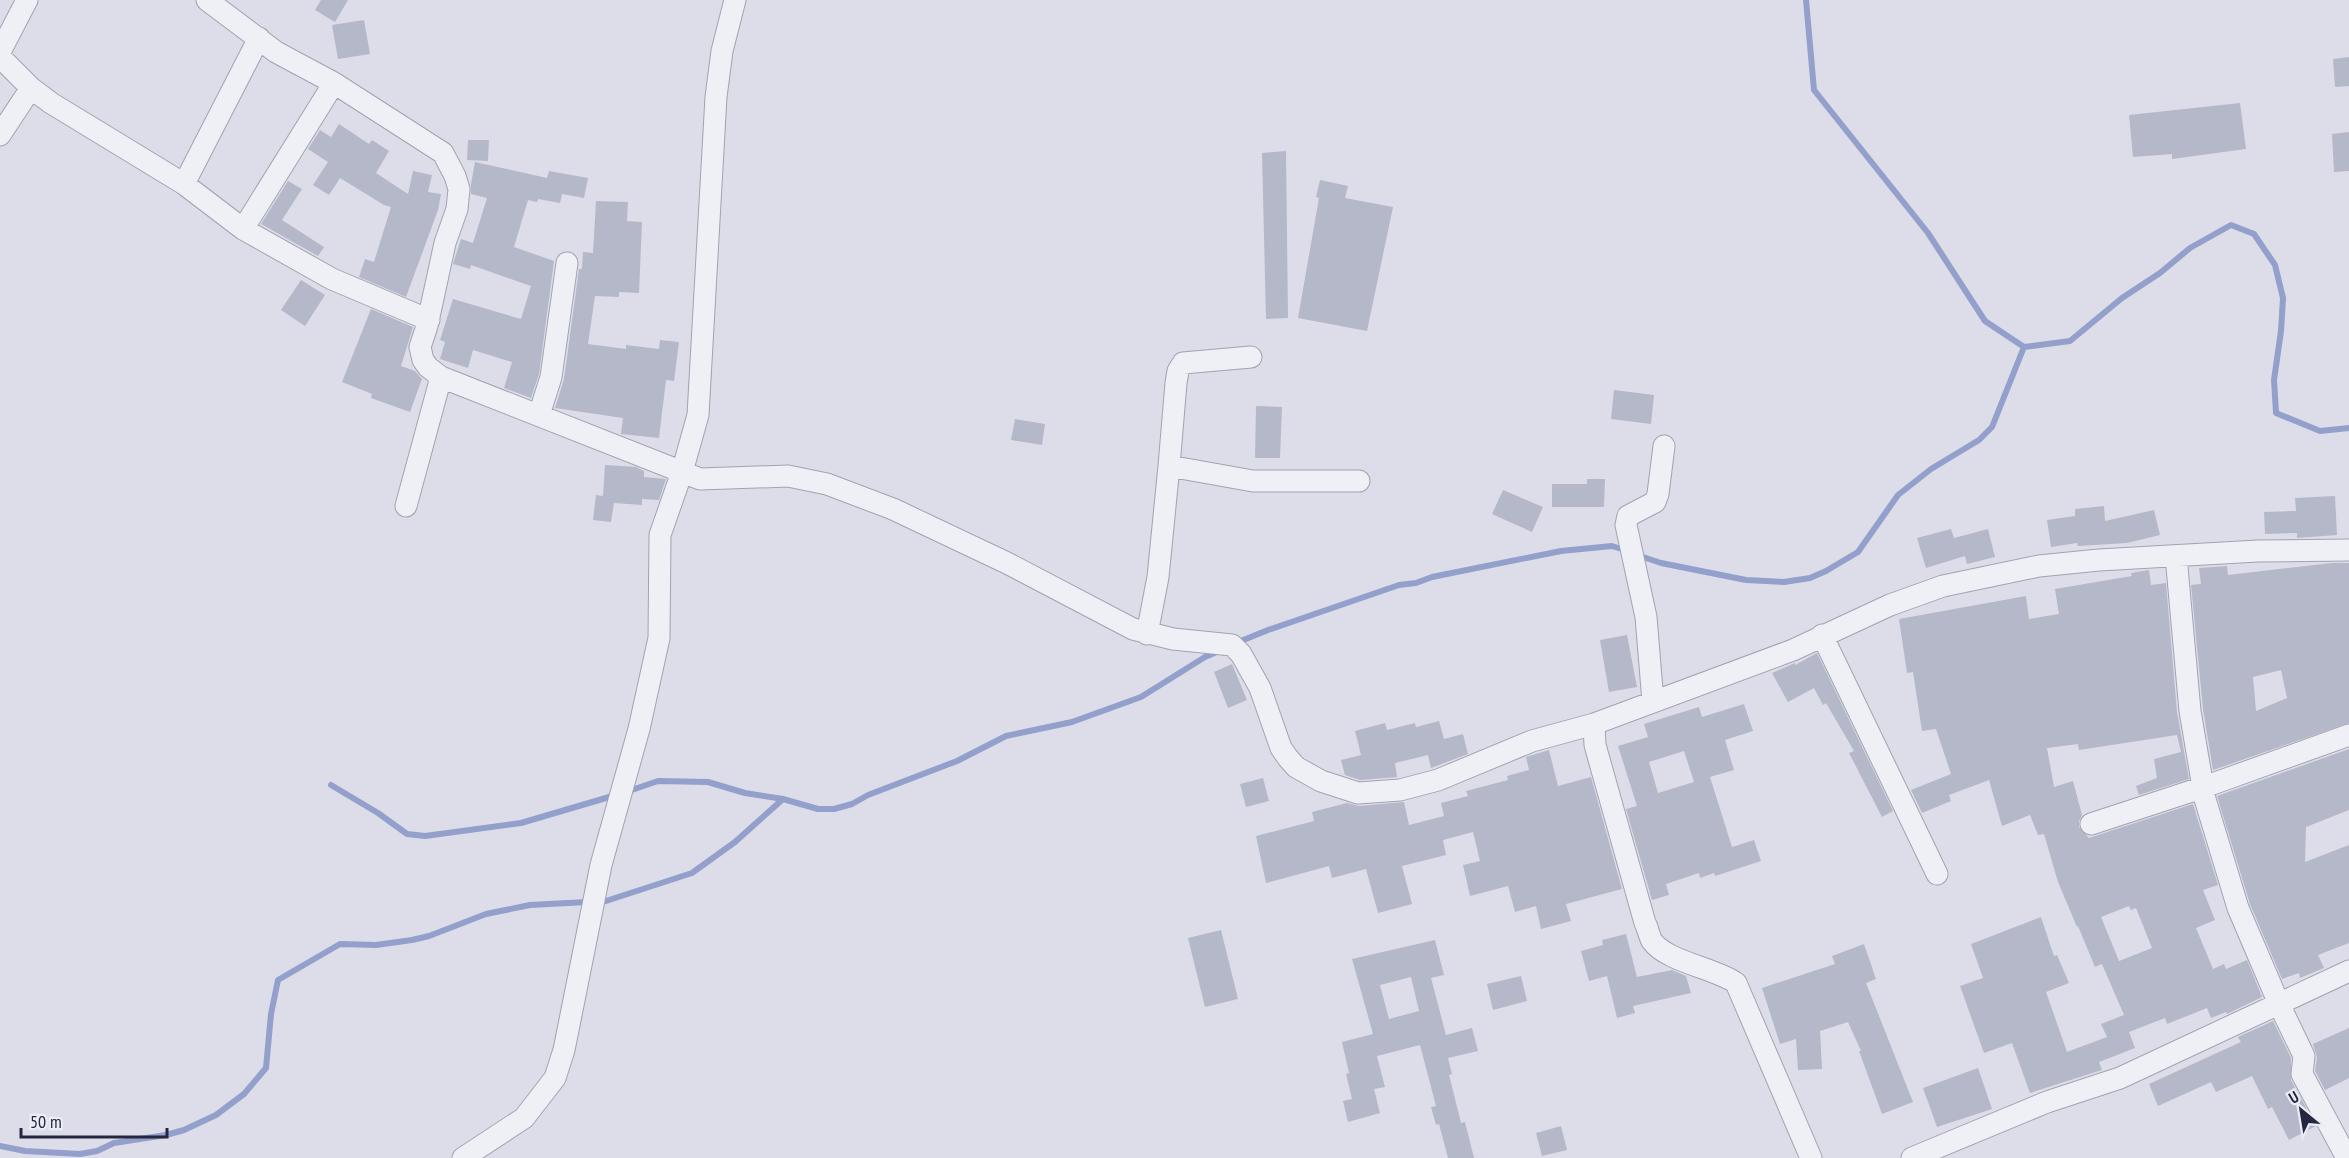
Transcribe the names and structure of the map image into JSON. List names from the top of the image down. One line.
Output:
{"scale_bar":"50 m","north":"top left"}
